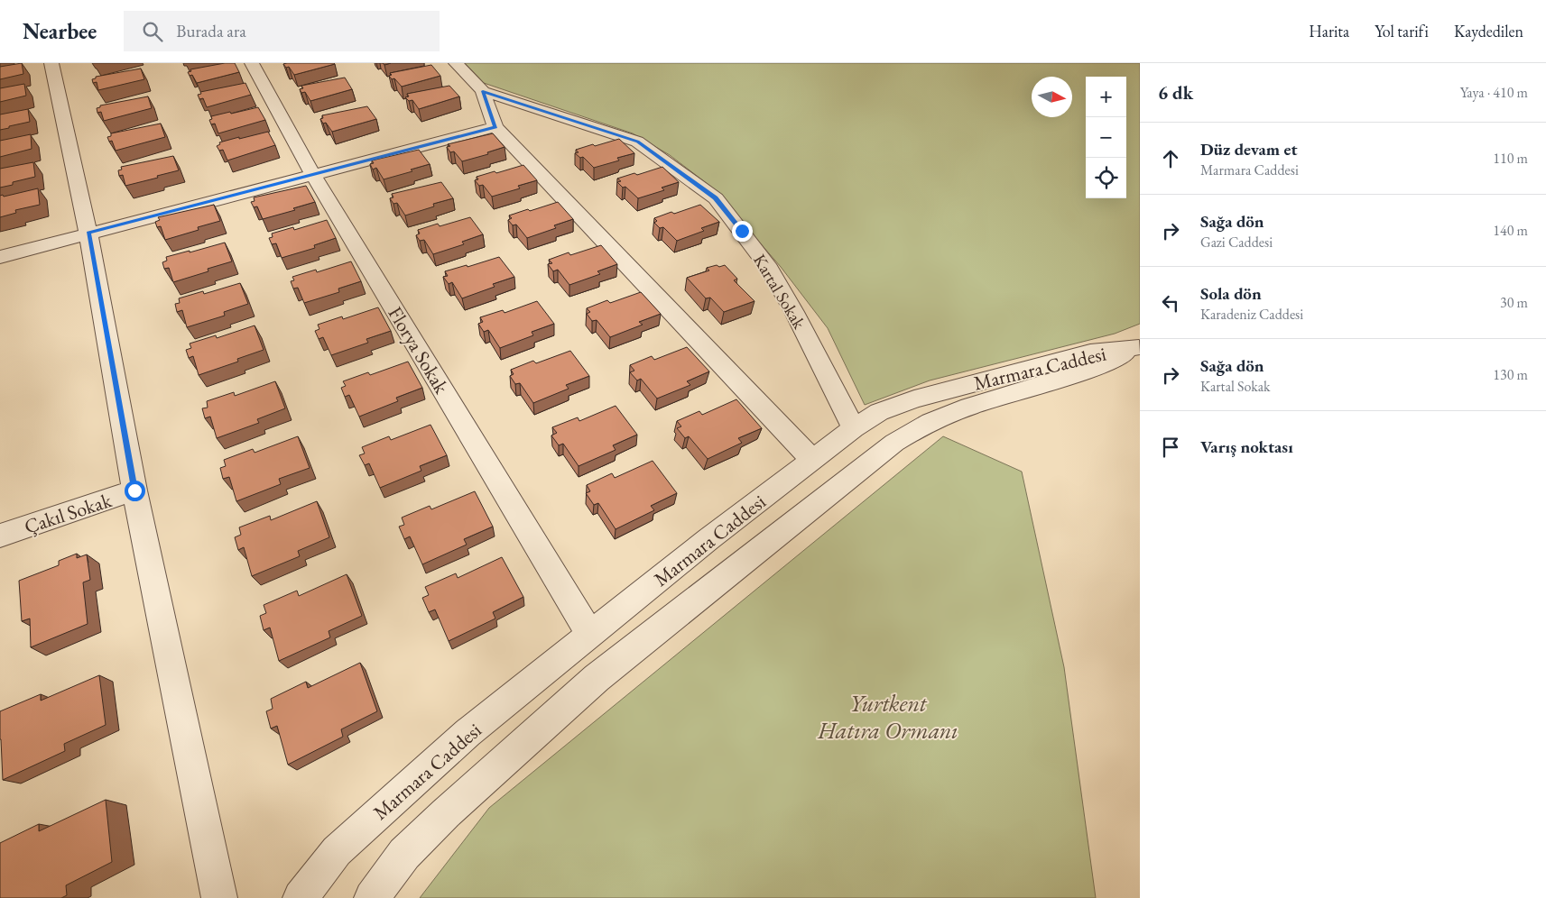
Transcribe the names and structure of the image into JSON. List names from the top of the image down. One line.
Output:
{"streets":{"street":["Kartal Sokak","Florya Sokak","Marmara Caddesi","Çakıl Sokak"]},"crossings":[["Kartal Sokak","Marmara Caddesi"],["Florya Sokak","Marmara Caddesi"]],"parks":["Yurtkent Hatıra Ormanı"],"north":"right","page":{"header":"Nearbee","search":"Burada ara","nav":["Harita","Yol tarifi","Kaydedilen"],"heading":["6 dk","Yaya · 410 m"],"map_buttons":["+","−"],"list":[["Düz devam et","Marmara Caddesi","110 m"],["Sağa dön","Gazi Caddesi","140 m"],["Sola dön","Karadeniz Caddesi","30 m"],["Sağa dön","Kartal Sokak","130 m"],"Varış noktası"]}}
